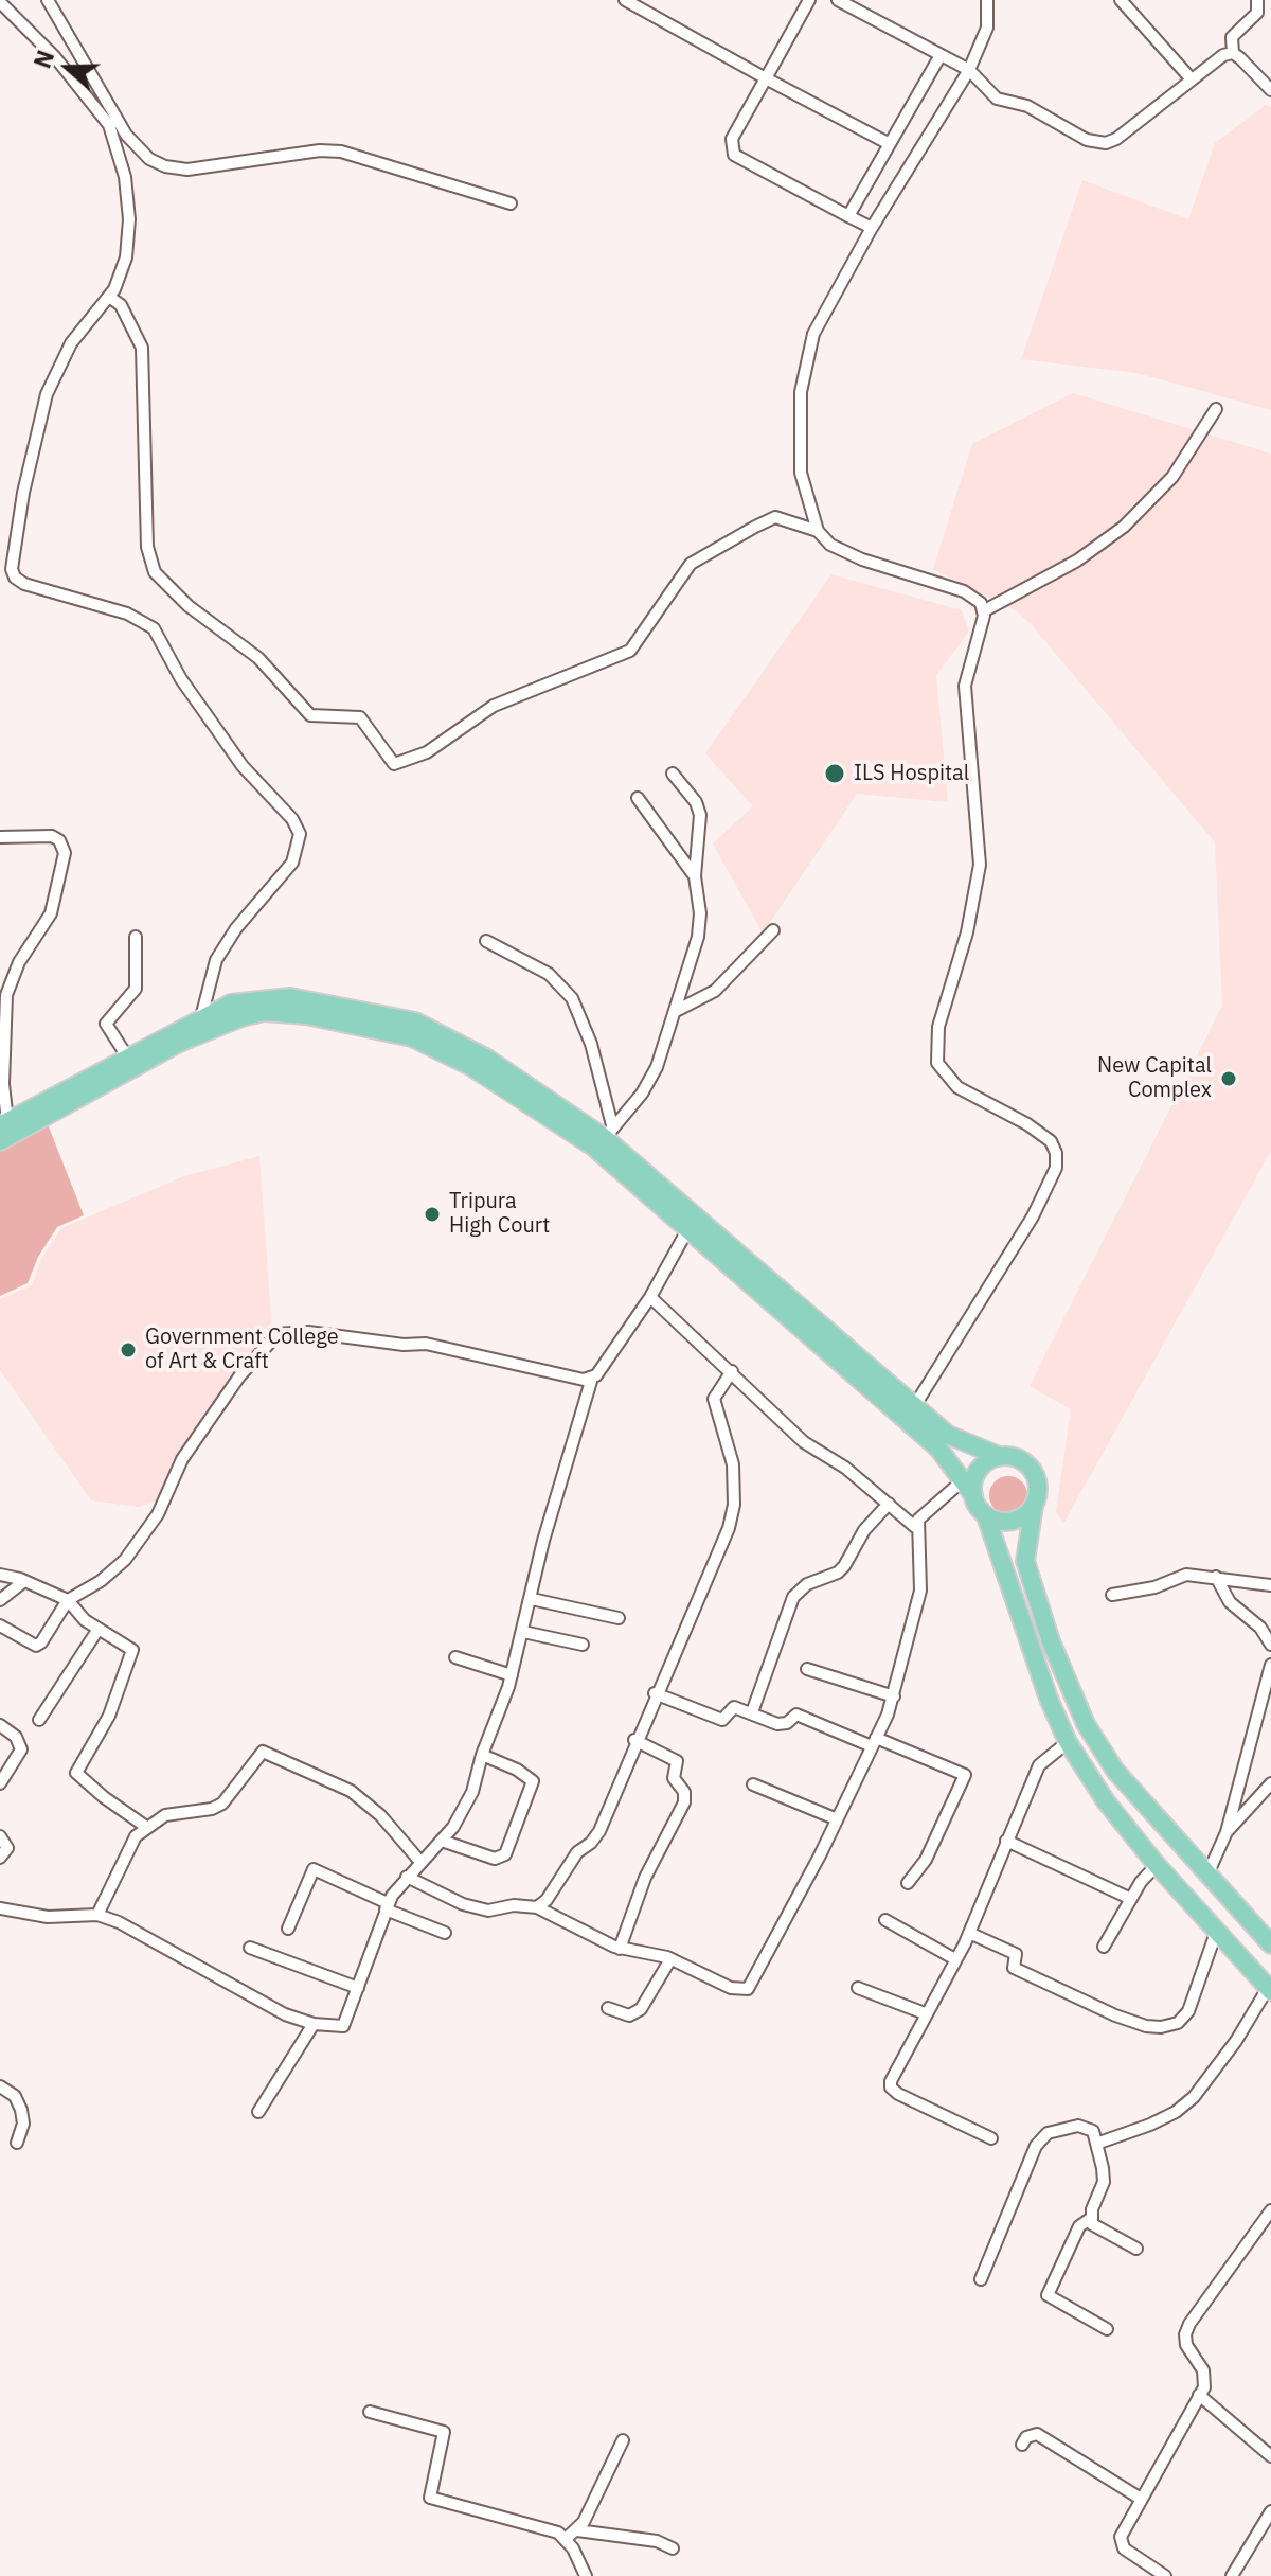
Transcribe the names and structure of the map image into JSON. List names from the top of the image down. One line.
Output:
{"places":["ILS Hospital","New Capital Complex","Tripura High Court","Government College of Art & Craft"],"north":"left"}
